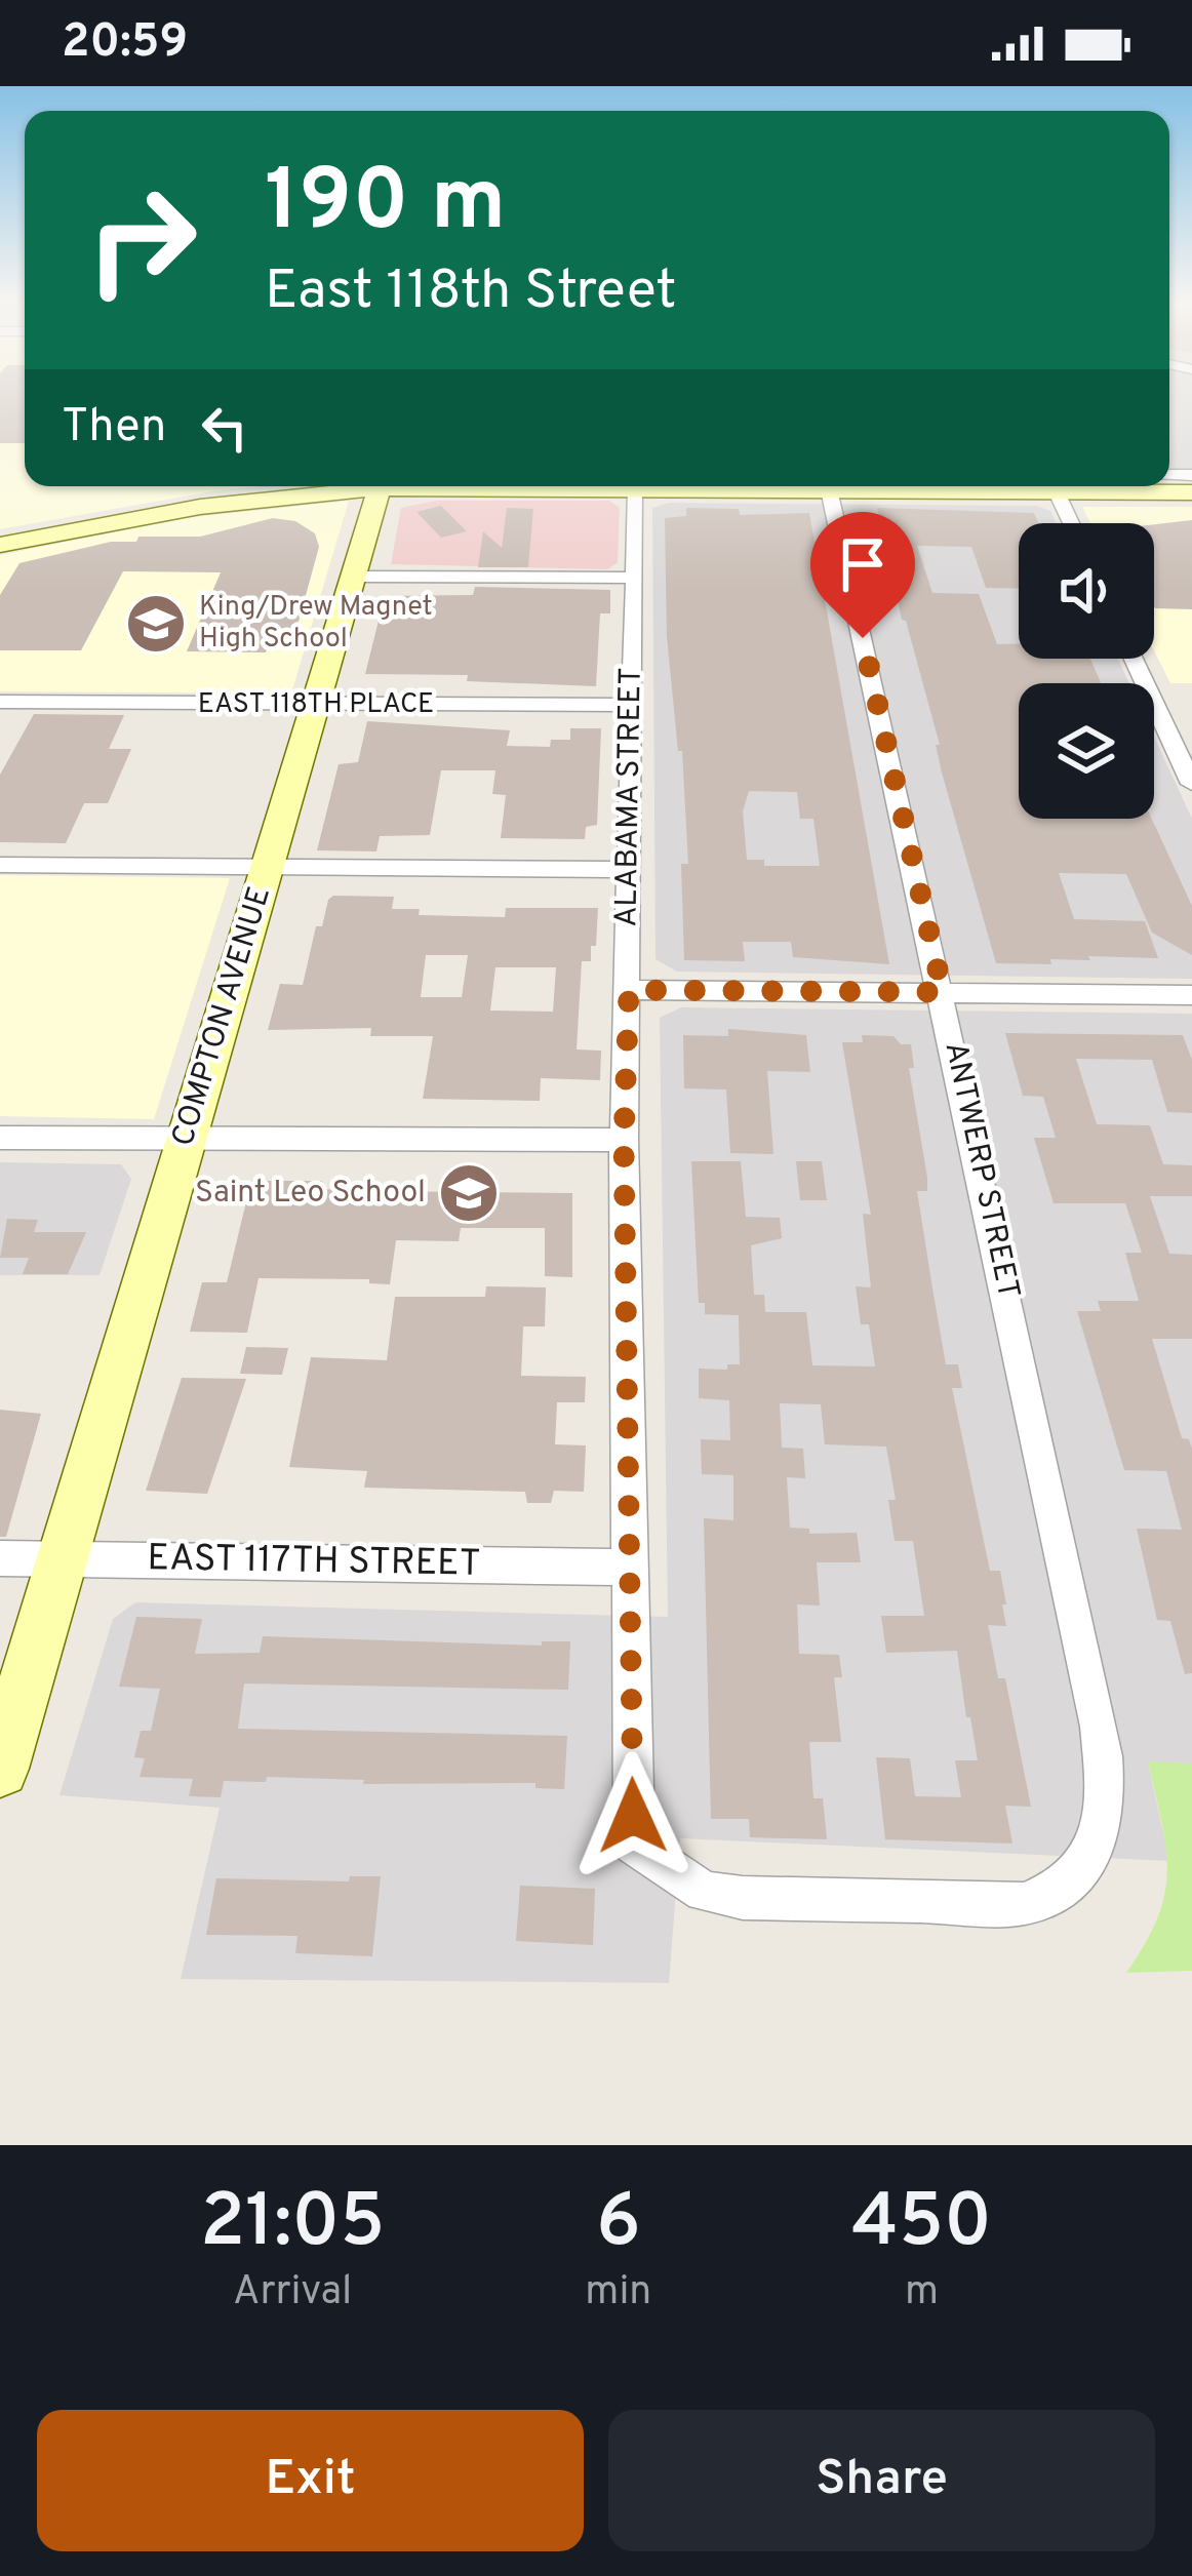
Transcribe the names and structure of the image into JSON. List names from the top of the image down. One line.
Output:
{"streets":{"street":["EAST 118TH PLACE","ALABAMA STREET","COMPTON AVENUE","ANTWERP STREET","EAST 117TH STREET"]},"crossings":[["EAST 118TH PLACE","ALABAMA STREET"],["EAST 118TH PLACE","COMPTON AVENUE"],["ALABAMA STREET","ANTWERP STREET"],["ALABAMA STREET","EAST 117TH STREET"],["COMPTON AVENUE","EAST 117TH STREET"]],"places":{"school or university":["King/Drew Magnet High School","Saint Leo School"]},"page":{"status":"20:59","turn":["190 m","East 118th Street"],"then":"Then","eta":["21:05","Arrival","6","min","450","m"],"buttons":["Exit","Share"]}}
